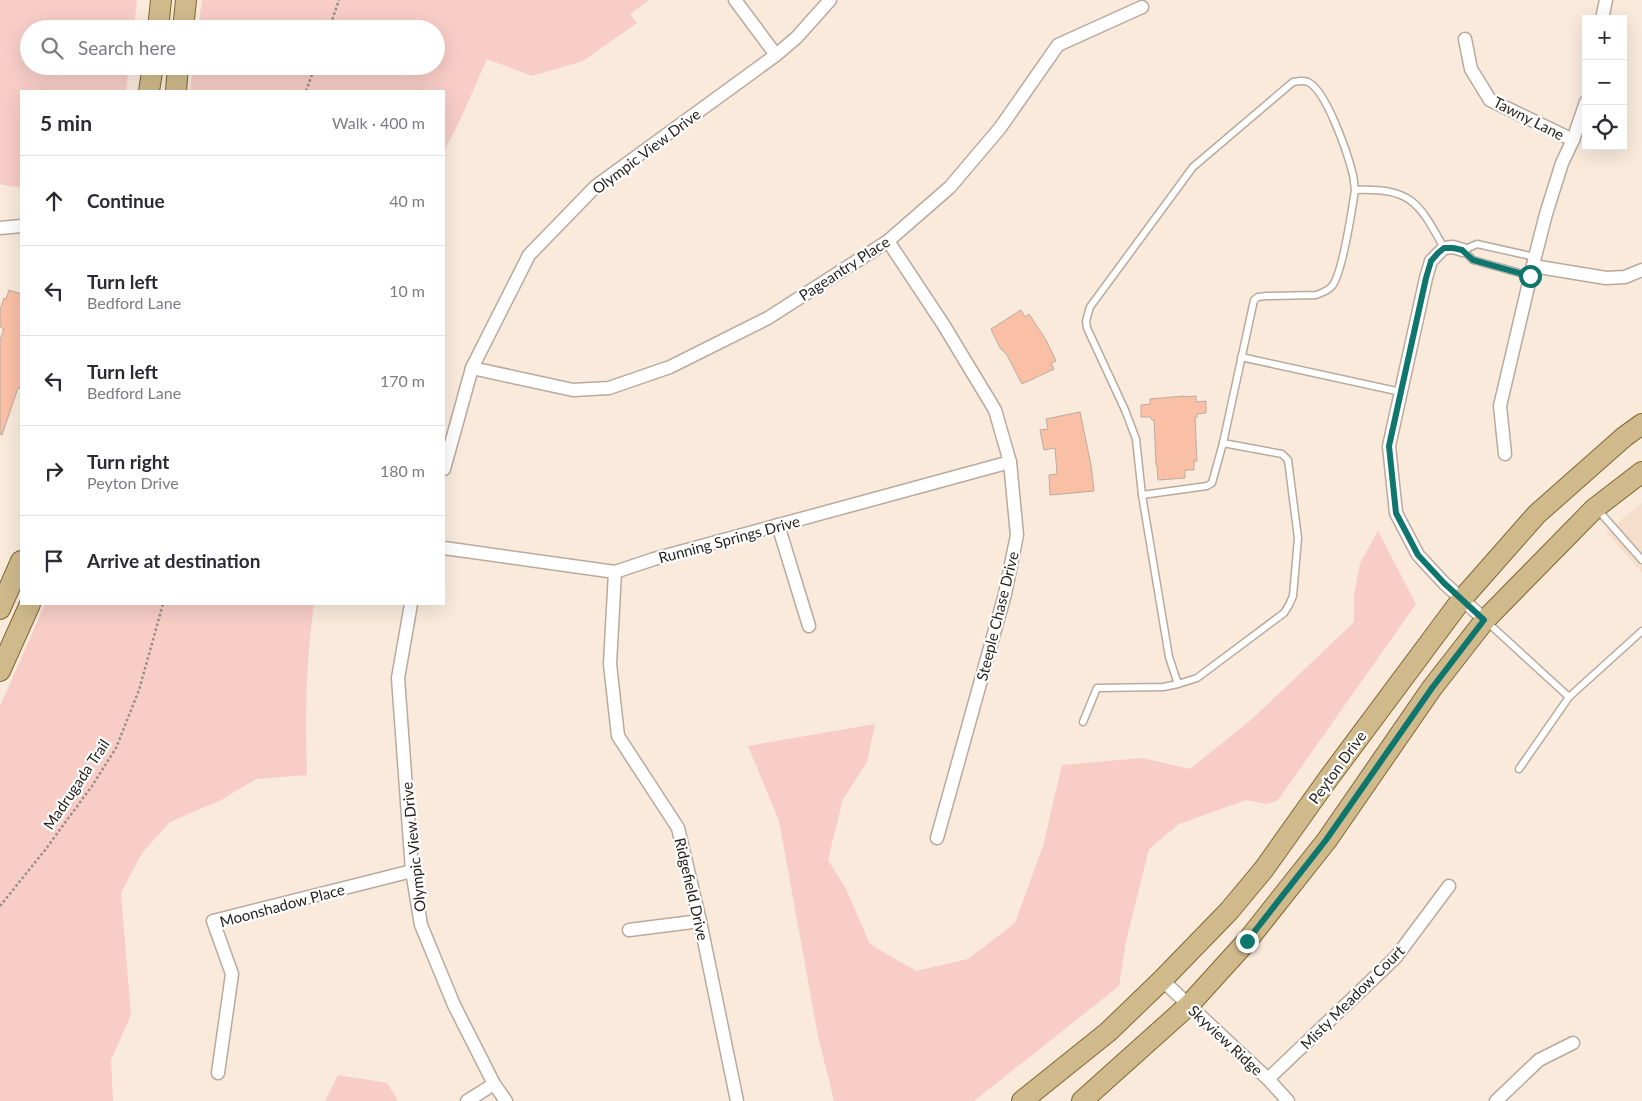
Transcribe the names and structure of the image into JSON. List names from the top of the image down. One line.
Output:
{"streets":{"main road":["Peyton Drive"],"street":["Tawny Lane","Olympic View Drive","Pageantry Place","Running Springs Drive","Steeple Chase Drive","Ridgefield Drive","Moonshadow Place","Misty Meadow Court","Skyview Ridge"],"path":["Madrugada Trail"]},"crossings":[["Olympic View Drive","Pageantry Place"],["Olympic View Drive","Moonshadow Place"],["Pageantry Place","Steeple Chase Drive"],["Running Springs Drive","Steeple Chase Drive"],["Running Springs Drive","Ridgefield Drive"],["Peyton Drive","Skyview Ridge"],["Misty Meadow Court","Skyview Ridge"]],"page":{"map_buttons":["+","−"],"search":"Search here","heading":["5 min","Walk · 400 m"],"list":[["Continue","40 m"],["Turn left","Bedford Lane","10 m"],["Turn left","Bedford Lane","170 m"],["Turn right","Peyton Drive","180 m"],"Arrive at destination"]}}
